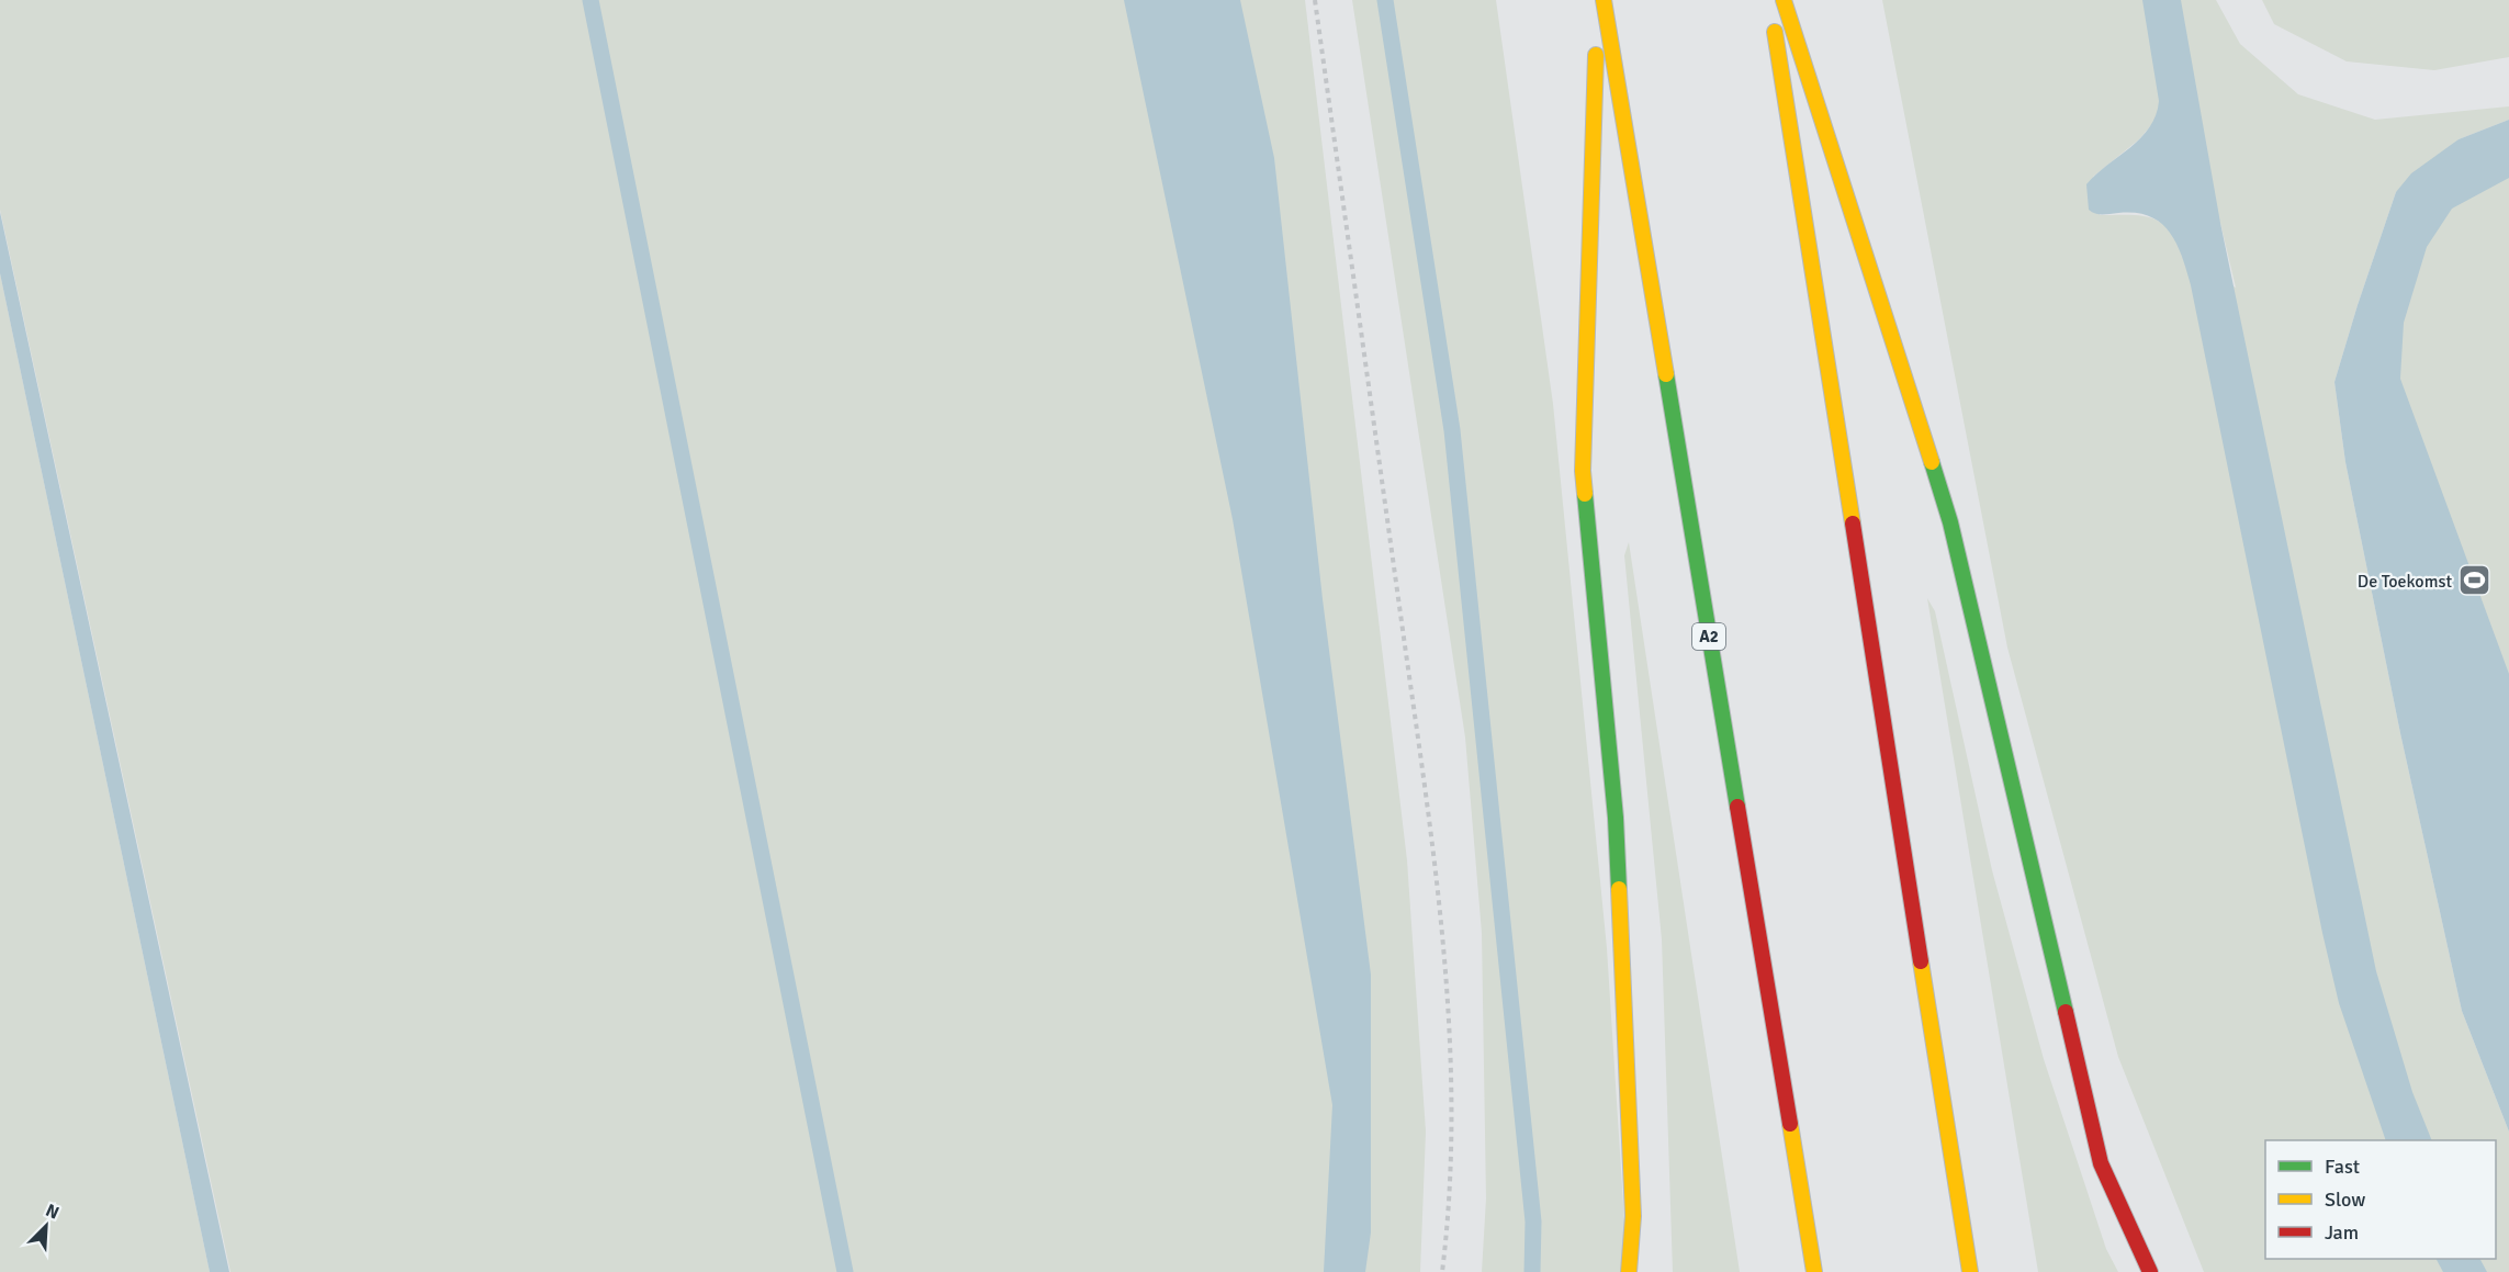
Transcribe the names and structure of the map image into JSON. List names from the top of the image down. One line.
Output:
{"streets":{"highway":["A2"]},"places":{"sports":["De Toekomst"]},"legend":["Fast","Slow","Jam"],"north":"top right"}
